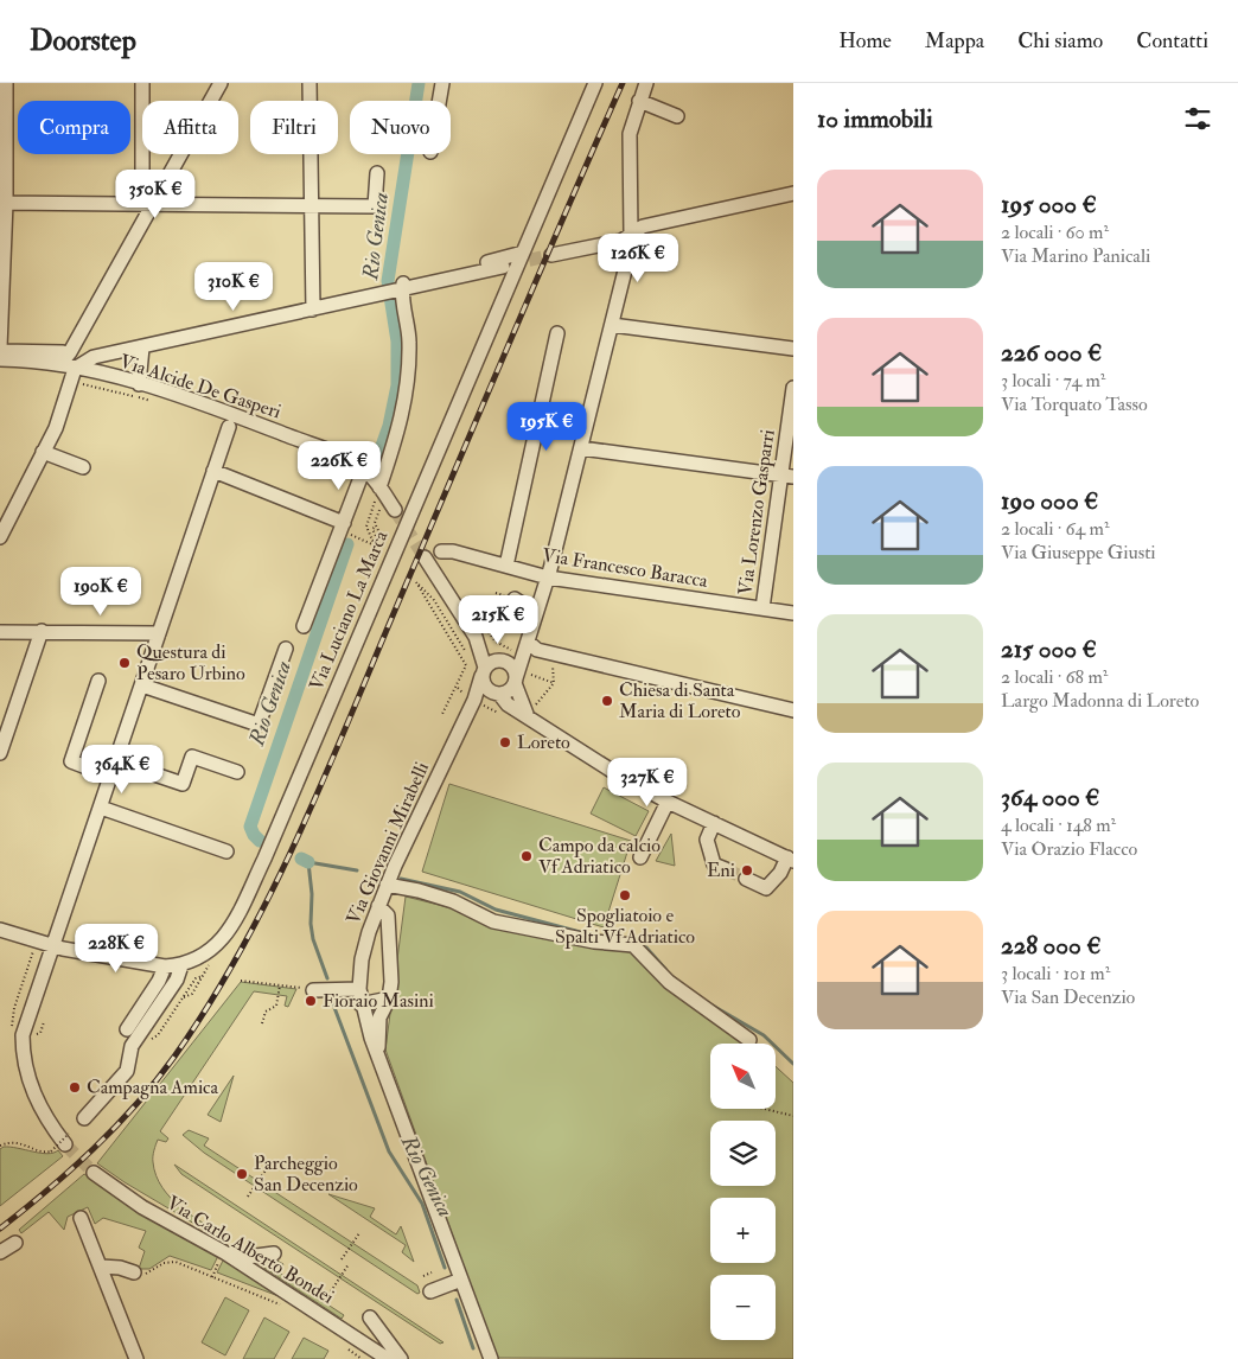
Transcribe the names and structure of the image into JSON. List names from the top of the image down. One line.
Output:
{"streets":{"street":["Via Alcide De Gasperi","Via Lorenzo Gasparri","Via Francesco Baracca","Via Luciano La Marca","Via Giovanni Mirabelli","Via Carlo Alberto Bondei"]},"crossings":[["Via Lorenzo Gasparri","Via Francesco Baracca"]],"water":["Rio Genica"],"places":["Questura di Pesaro Urbino","Chiesa di Santa Maria di Loreto","Loreto","Campo da calcio Vf Adriatico","Eni","Spogliatoio e Spalti Vf Adriatico","Fioraio Masini","Campagna Amica","Parcheggio San Decenzio"],"north":"top left","page":{"header":"Doorstep","nav":["Home","Mappa","Chi siamo","Contatti"],"heading":"10 immobili","chip":["Compra","Affitta","Filtri","Nuovo"],"list":[{"name":"195 000 €","note":"2 locali · 60 m² · Via Marino Panicali"},{"name":"226 000 €","note":"3 locali · 74 m² · Via Torquato Tasso"},{"name":"190 000 €","note":"2 locali · 64 m² · Via Giuseppe Giusti"},{"name":"215 000 €","note":"2 locali · 68 m² · Largo Madonna di Loreto"},{"name":"364 000 €","note":"4 locali · 148 m² · Via Orazio Flacco"},{"name":"228 000 €","note":"3 locali · 101 m² · Via San Decenzio"}],"price":["350K €","126K €","310K €","195K €","226K €","190K €","215K €","364K €","327K €","228K €"],"map_buttons":["+","−"]}}
